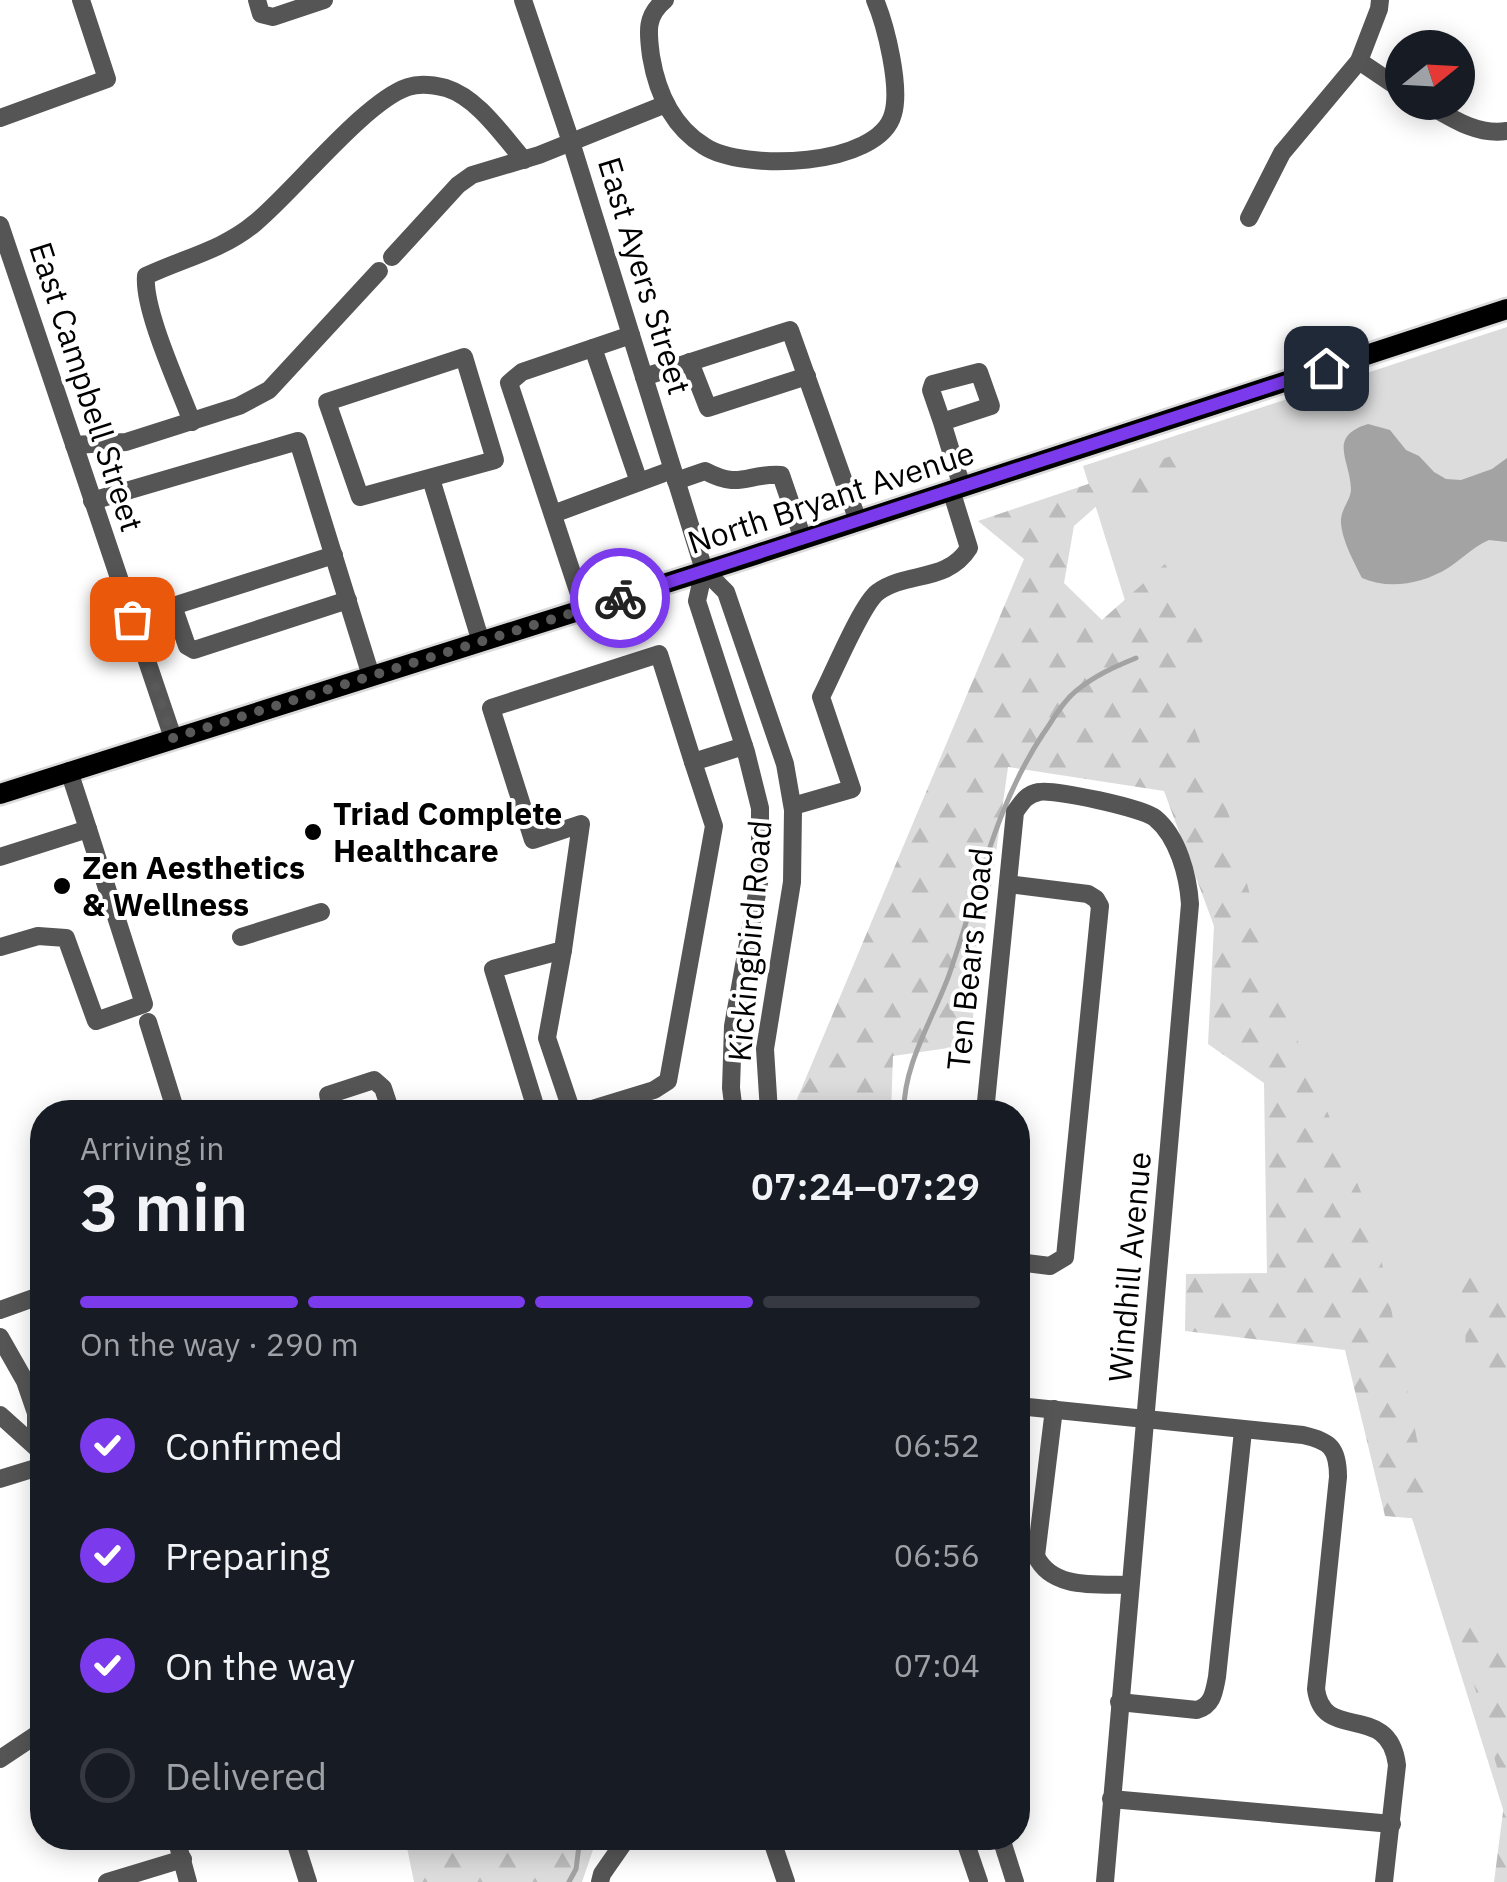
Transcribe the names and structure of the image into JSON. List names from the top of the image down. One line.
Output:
{"streets":{"main road":["North Bryant Avenue"],"street":["East Ayers Street","East Campbell Street","Kickingbird Road","Ten Bears Road","Windhill Avenue"]},"crossings":[["East Ayers Street","North Bryant Avenue"],["East Ayers Street","Kickingbird Road"],["East Campbell Street","North Bryant Avenue"],["North Bryant Avenue","Kickingbird Road"],["Ten Bears Road","Windhill Avenue"]],"places":["Triad Complete Healthcare","Zen Aesthetics & Wellness"],"north":"right","page":{"heading":["3 min","Arriving in","07:24–07:29"],"bar":"On the way · 290 m","list":[["Confirmed","06:52"],["Preparing","06:56"],["On the way","07:04"],"Delivered"]}}
